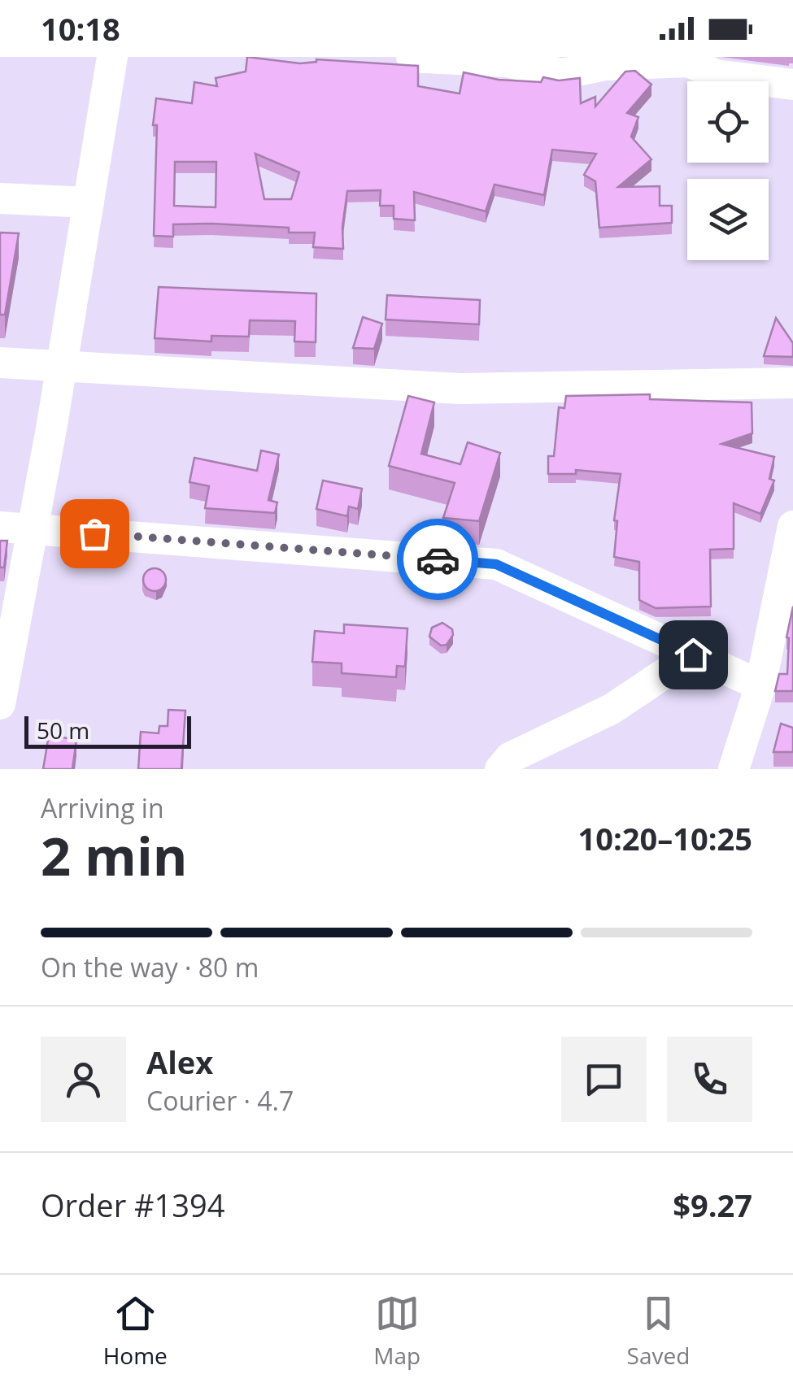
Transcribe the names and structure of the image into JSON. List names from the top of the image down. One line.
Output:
{"scale_bar":"50 m","page":{"status":"10:18","scale":"50 m","heading":["2 min","Arriving in","10:20–10:25"],"panel":["Alex","Courier · 4.7","Order #1394","$9.27"],"bar":"On the way · 80 m","tabs":["Home","Map","Saved"]}}
